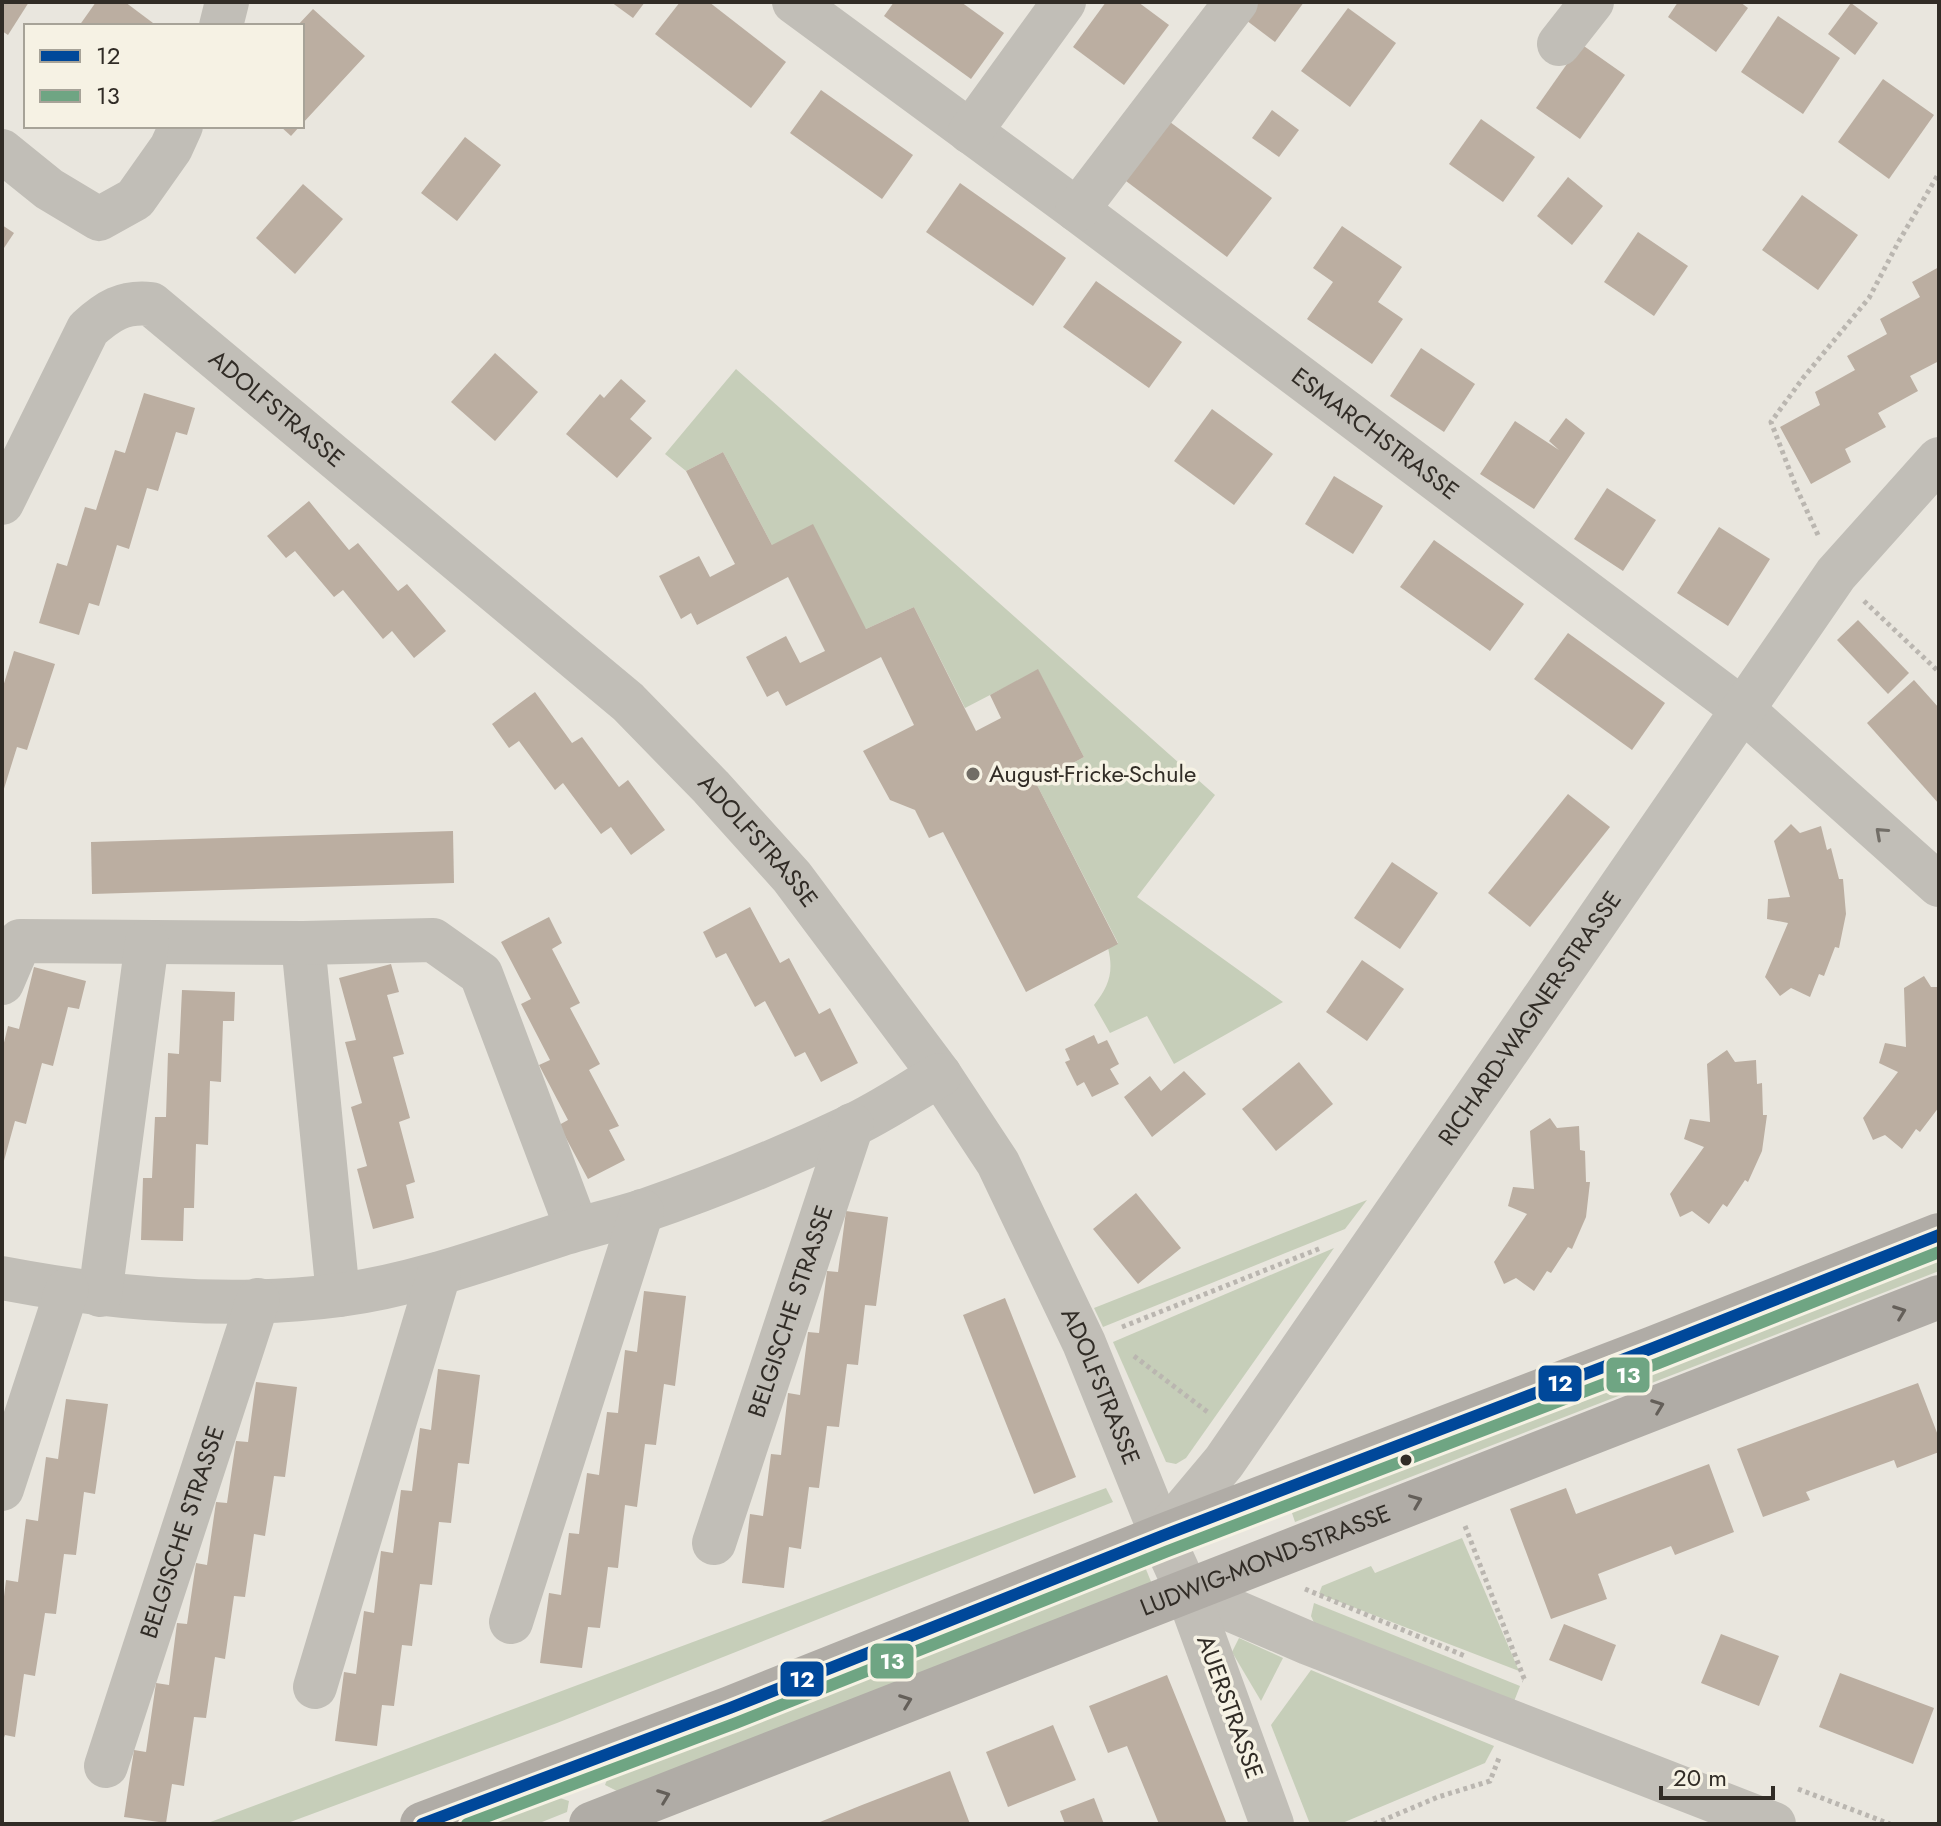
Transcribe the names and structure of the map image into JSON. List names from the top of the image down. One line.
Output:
{"streets":{"main road":["LUDWIG-MOND-STRASSE"],"street":["ADOLFSTRASSE","ESMARCHSTRASSE","RICHARD-WAGNER-STRASSE","BELGISCHE STRASSE","AUERSTRASSE"]},"crossings":[["ADOLFSTRASSE","RICHARD-WAGNER-STRASSE"],["ESMARCHSTRASSE","RICHARD-WAGNER-STRASSE"],["LUDWIG-MOND-STRASSE","AUERSTRASSE"]],"places":["August-Fricke-Schule"],"lines":["transit line 12","transit line 13"],"legend":["12","13"],"scale_bar":"20 m"}
